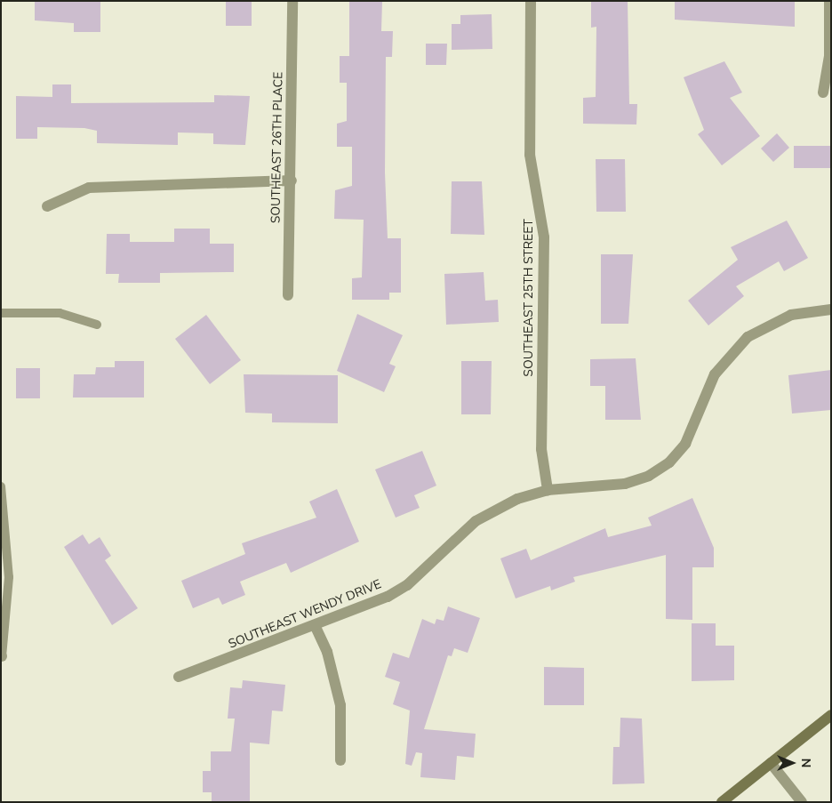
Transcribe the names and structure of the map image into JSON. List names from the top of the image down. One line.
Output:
{"streets":{"street":["SOUTHEAST 26TH PLACE","SOUTHEAST 25TH STREET","SOUTHEAST WENDY DRIVE"]},"crossings":[["SOUTHEAST 25TH STREET","SOUTHEAST WENDY DRIVE"]],"north":"right"}
